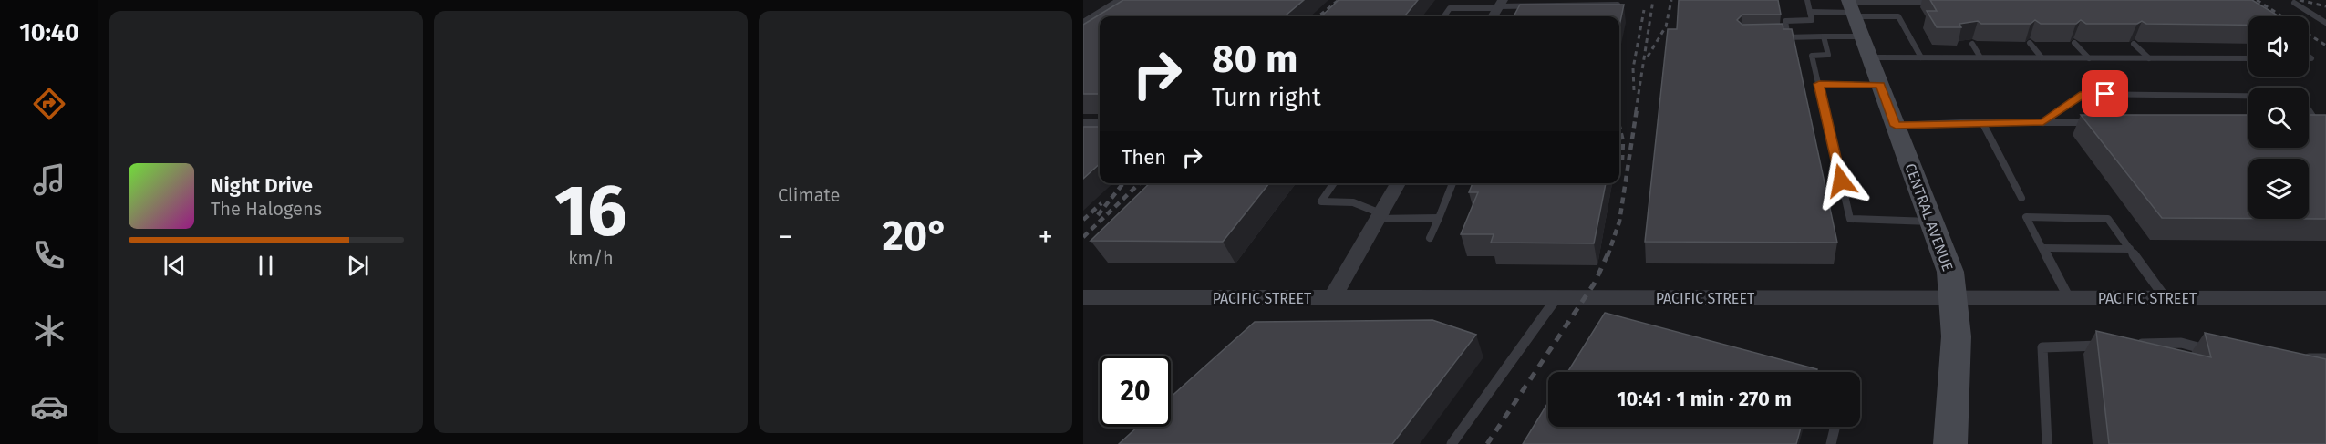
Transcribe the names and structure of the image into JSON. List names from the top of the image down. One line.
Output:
{"streets":{"street":["CENTRAL AVENUE","PACIFIC STREET"]},"crossings":[["CENTRAL AVENUE","PACIFIC STREET"]],"page":{"tabs":"10:40","tile":[["16","km/h"],"Climate"],"turn":["80 m","Turn right"],"then":"Then","song":["Night Drive","The Halogens"],"heat":["−","20°","+"],"limit":"20","trip":"10:41 · 1 min · 270 m"}}
